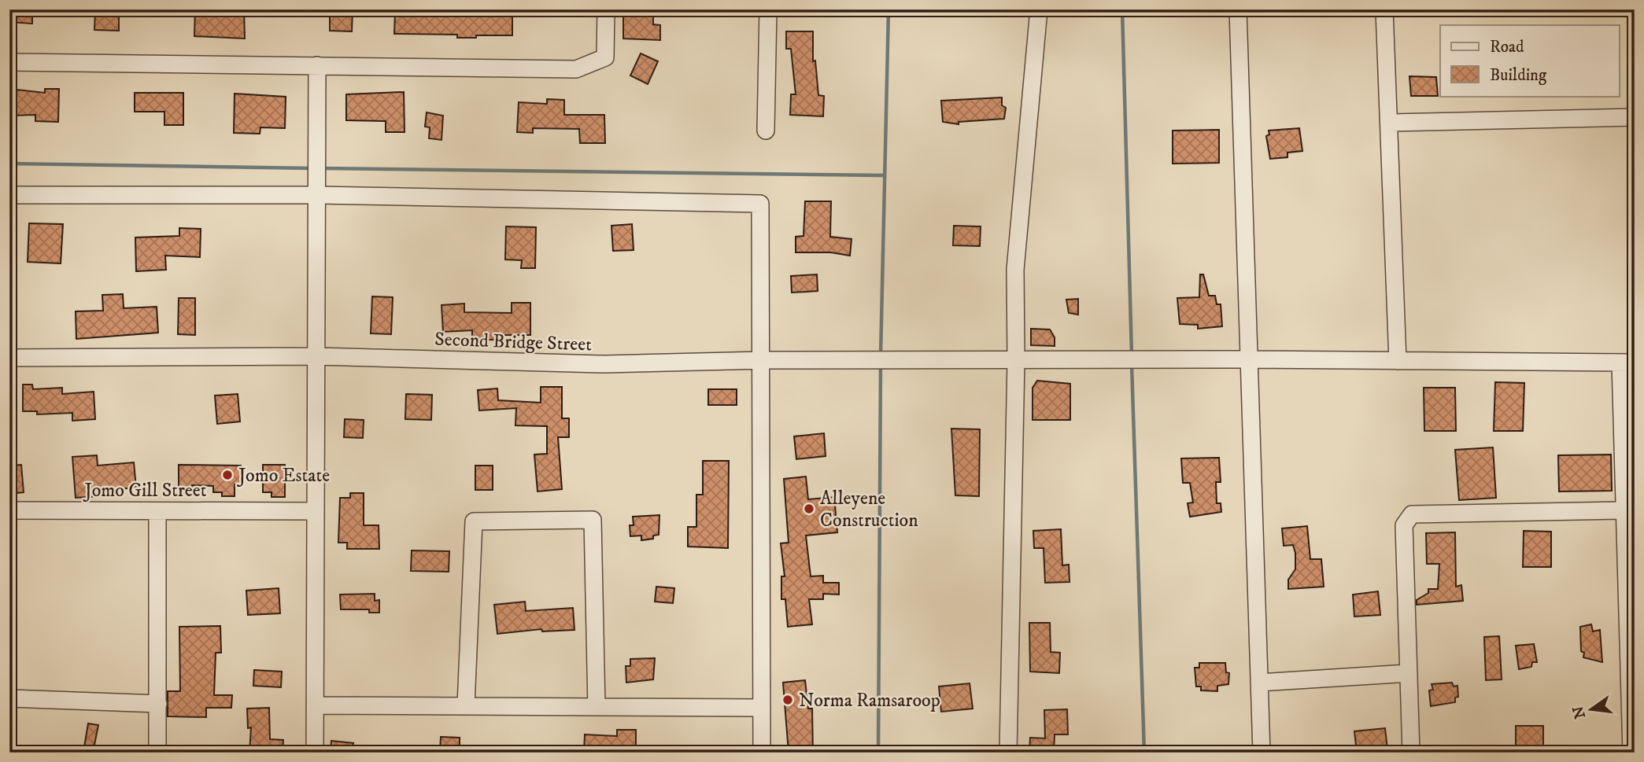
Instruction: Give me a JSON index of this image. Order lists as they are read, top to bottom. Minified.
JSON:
{"streets":{"street":["Second Bridge Street","Jomo Gill Street"]},"places":["Jomo Estate","Alleyene Construction","Norma Ramsaroop"],"legend":["Road","Building"],"north":"left"}
